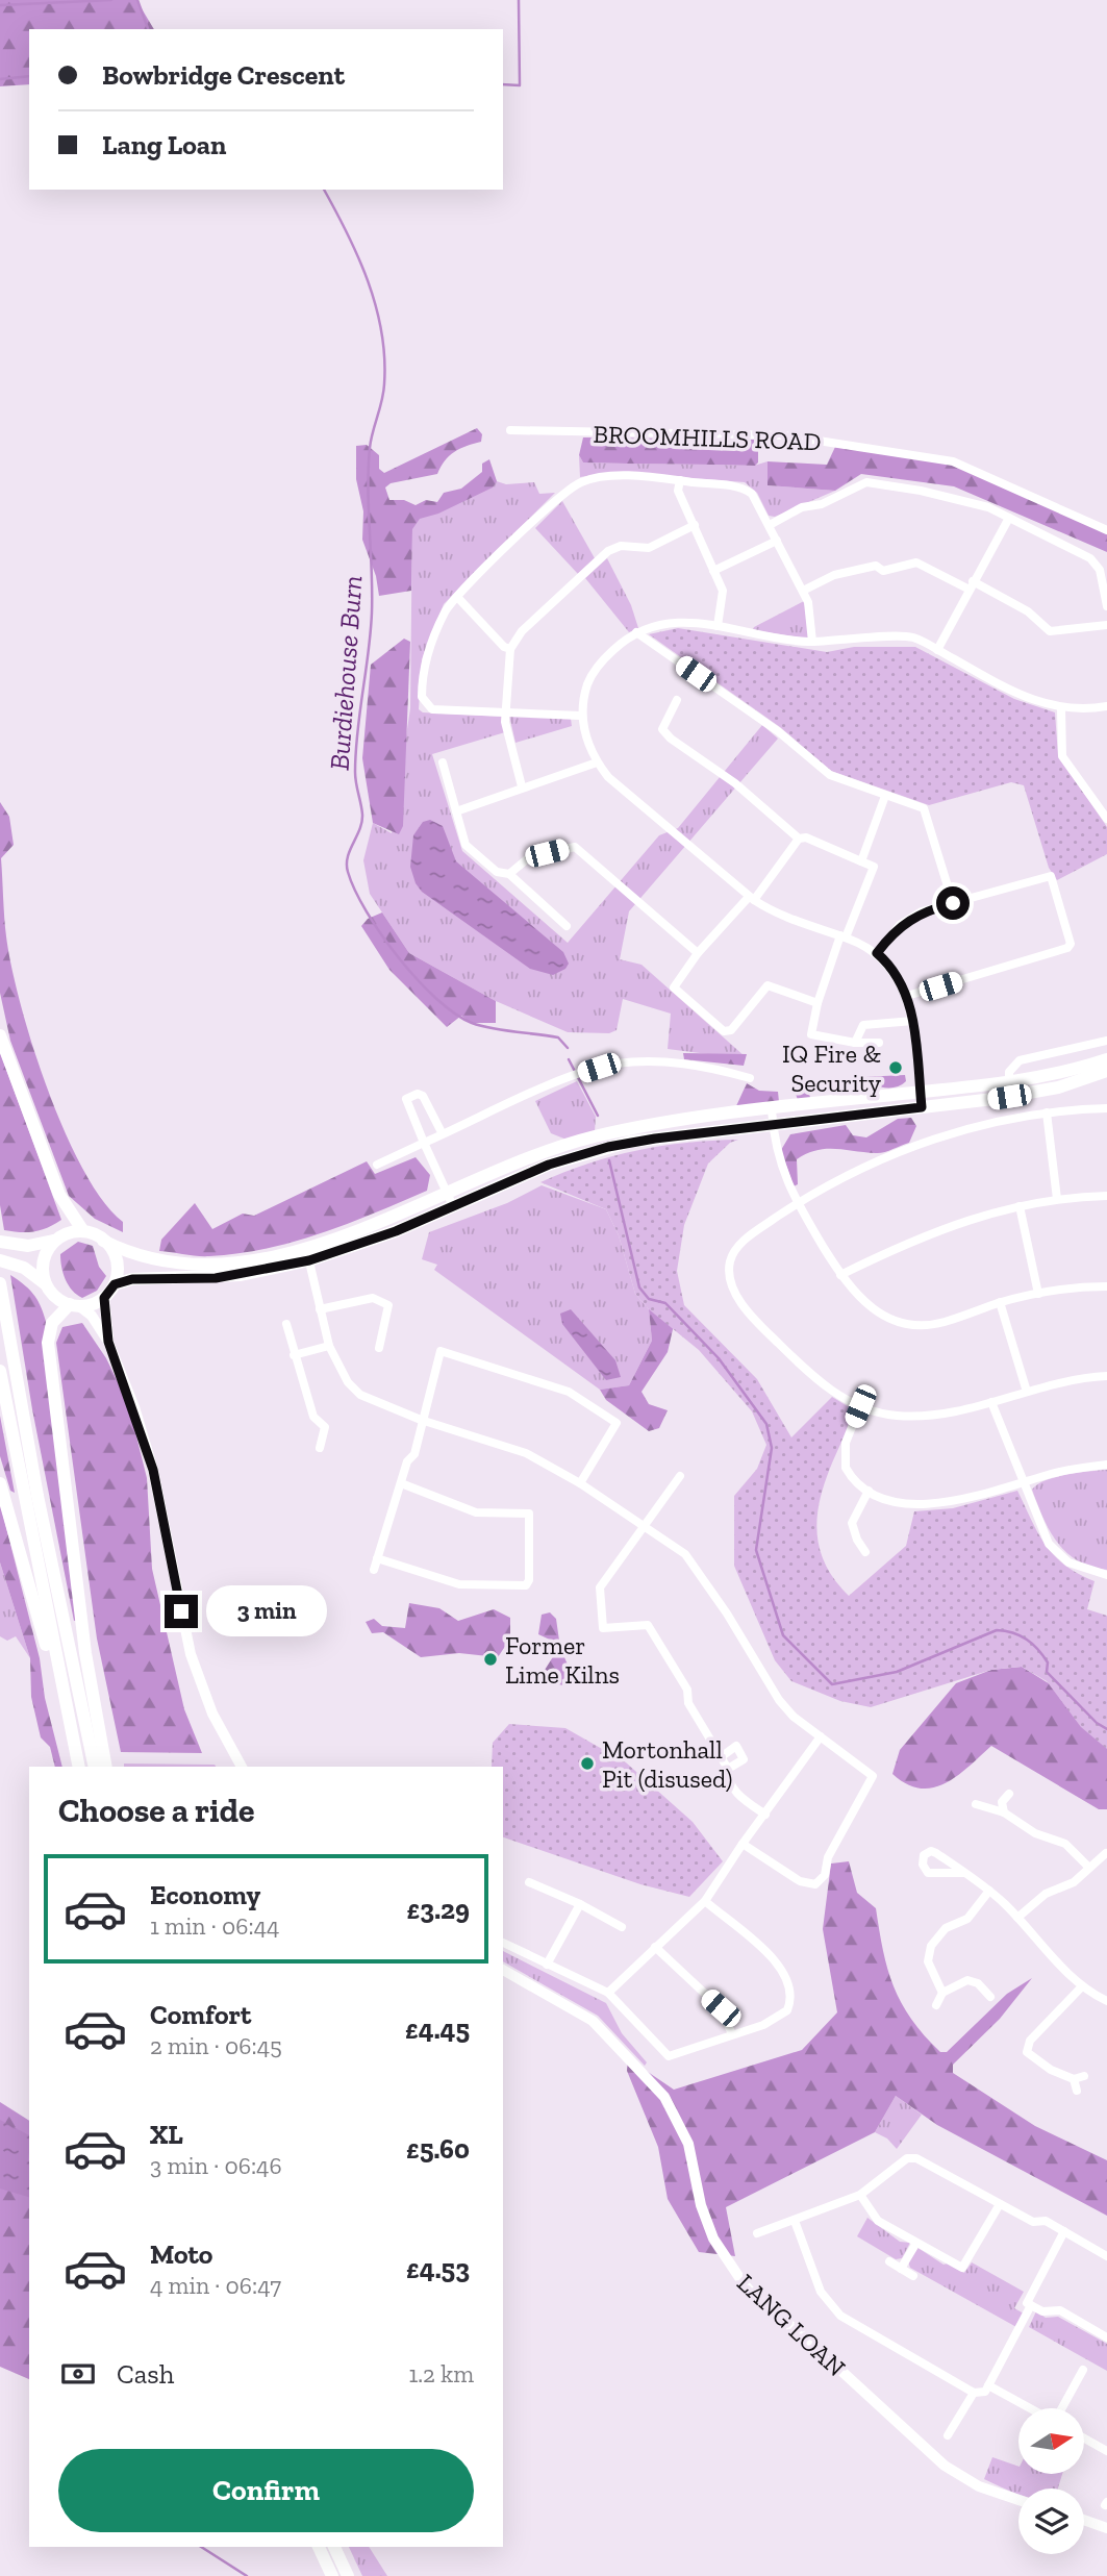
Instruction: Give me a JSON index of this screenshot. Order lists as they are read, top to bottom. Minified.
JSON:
{"streets":{"street":["BROOMHILLS ROAD","LANG LOAN"]},"water":["Burdiehouse Burn"],"places":["IQ Fire & Security","Former Lime Kilns","Mortonhall Pit (disused)"],"north":"right","page":{"banner":["Bowbridge Crescent","Lang Loan"],"bubble":"3 min","heading":"Choose a ride","list":[{"name":"Economy","note":"1 min · 06:44","value":"£3.29"},{"name":"Comfort","note":"2 min · 06:45","value":"£4.45"},{"name":"XL","note":"3 min · 06:46","value":"£5.60"},{"name":"Moto","note":"4 min · 06:47","value":"£4.53"}],"pay":["Cash","1.2 km"],"buttons":"Confirm"}}
